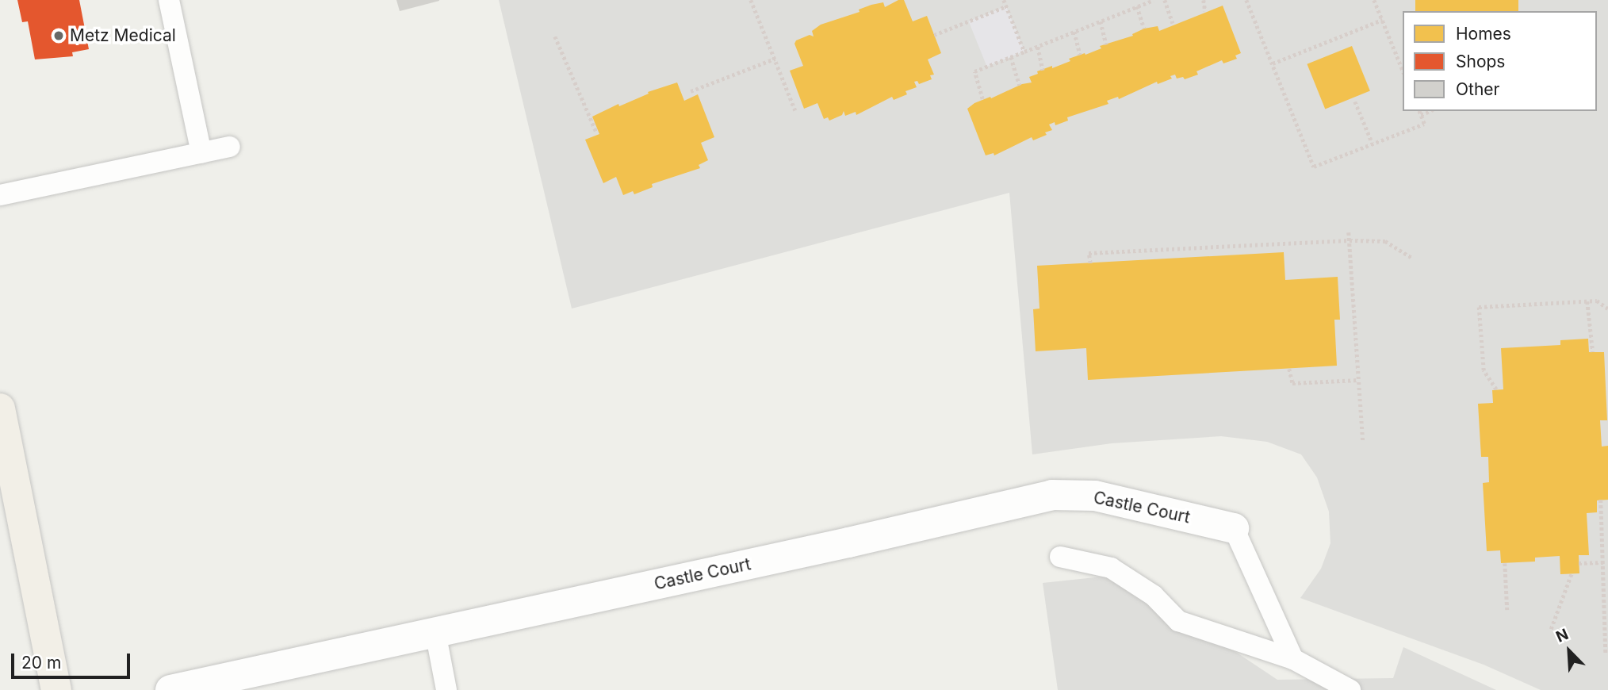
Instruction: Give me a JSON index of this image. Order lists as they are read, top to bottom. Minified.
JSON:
{"streets":{"street":["Castle Court"]},"places":["Metz Medical"],"legend":["Homes","Shops","Other"],"scale_bar":"20 m","north":"top left"}
